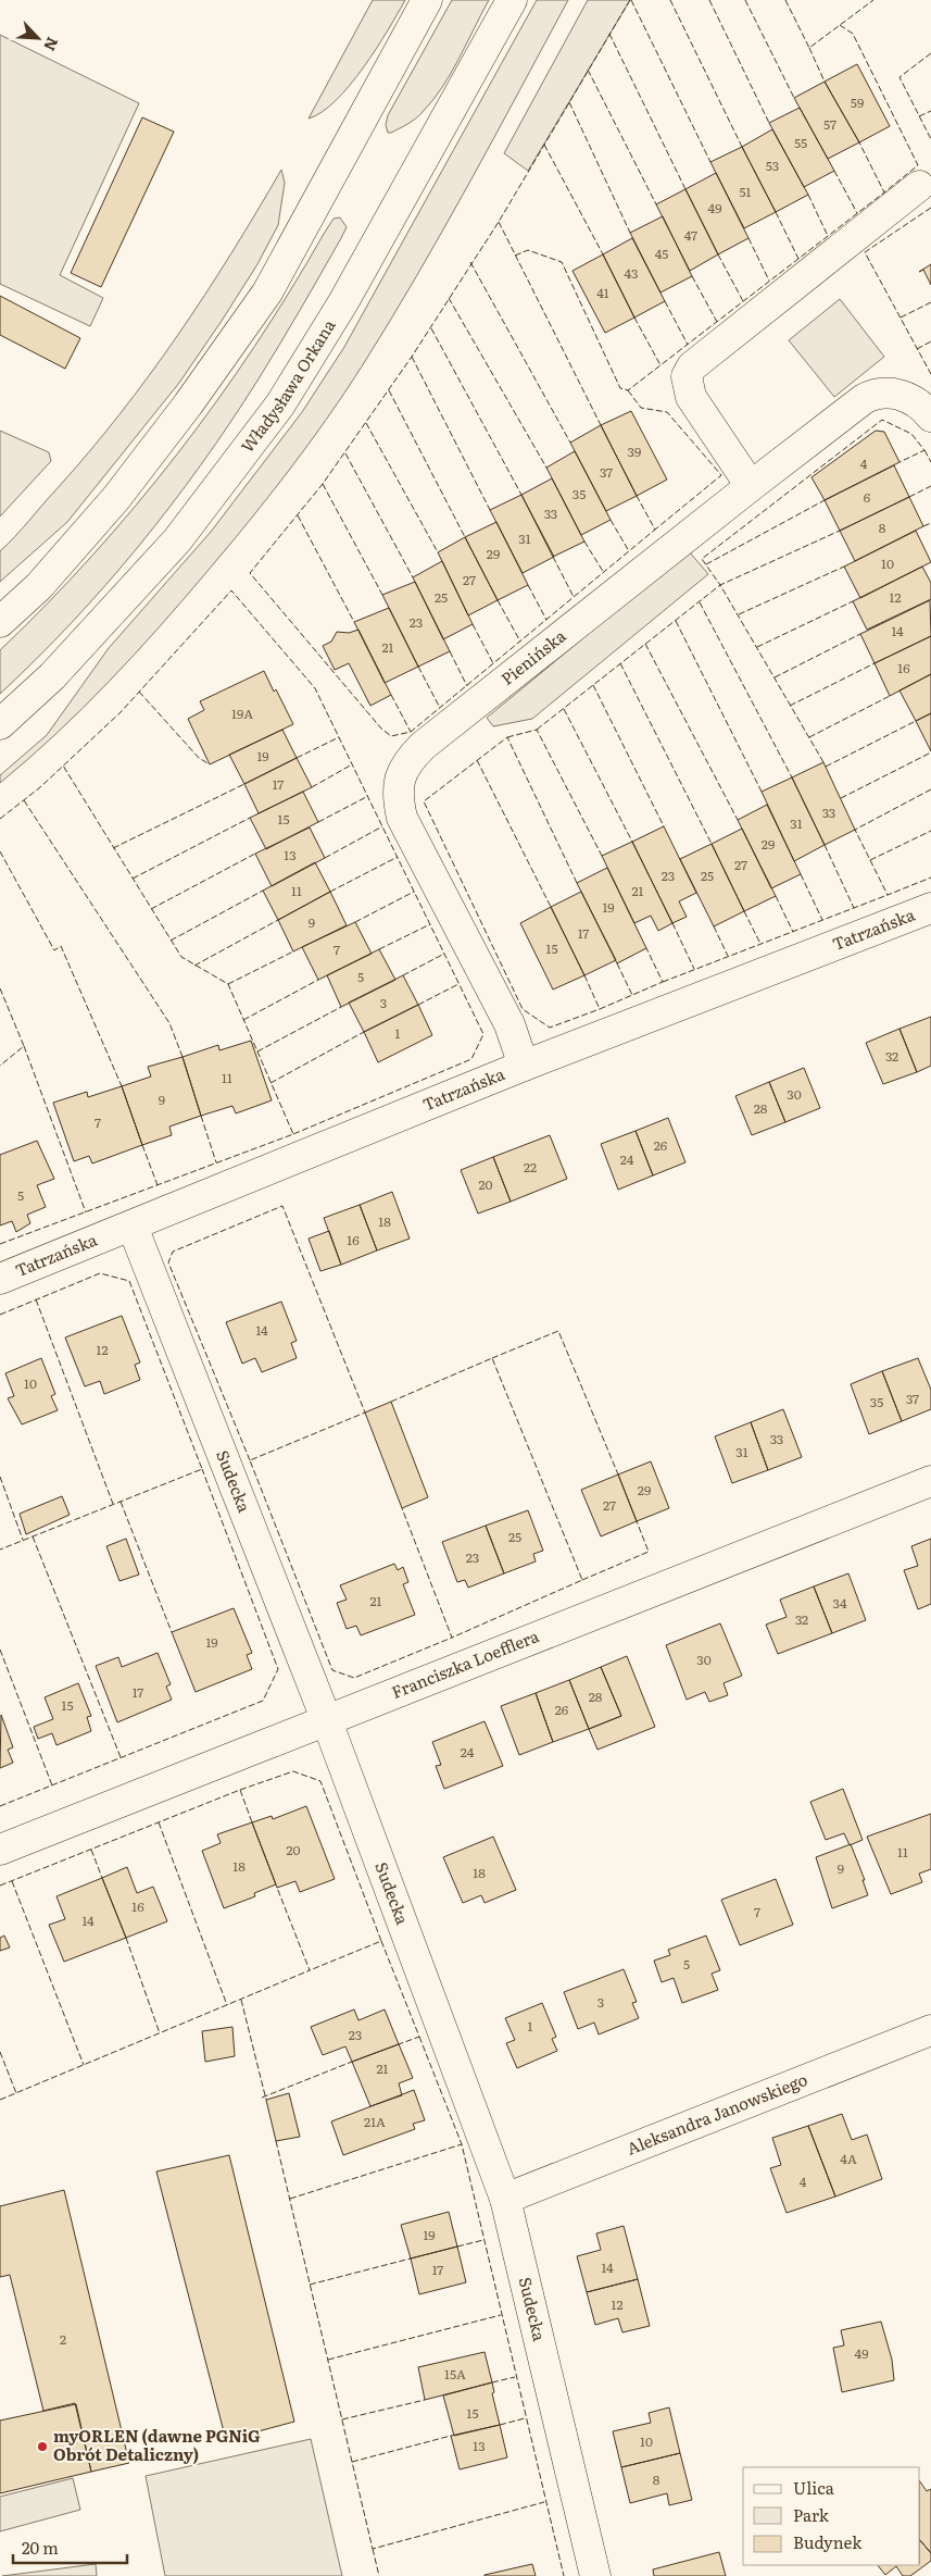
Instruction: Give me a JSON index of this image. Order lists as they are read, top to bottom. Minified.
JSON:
{"streets":{"street":["Władysława Orkana","Pienińska","Tatrzańska","Sudecka","Franciszka Loefflera","Aleksandra Janowskiego"]},"crossings":[["Pienińska","Tatrzańska"],["Tatrzańska","Sudecka"],["Sudecka","Franciszka Loefflera"],["Sudecka","Aleksandra Janowskiego"]],"places":["myORLEN (dawne PGNiG Obrót Detaliczny)"],"house_numbers":["59","57","55","53","51","49","47","45","43","41","39","4","37","35","6","33","8","31","29","10","27","25","12","23","14","21","16","19A","19","17","33","15","31","29","13","27","23","25","11","21","19","9","17","15","7","5","3","1","32","11","30","9","28","7","26","24","22","20","5","18","16","14","12","10","37","35","33","31","29","27","25","23","21","34","32","19","30","17","28","15","26","24","20","11","18","9","18","16","7","14","5","3","1","23","21","21A","4A","4","19","14","17","12","2","49","15A","15","10","13","8"],"legend":["Ulica","Park","Budynek"],"scale_bar":"20 m","north":"bottom right"}
